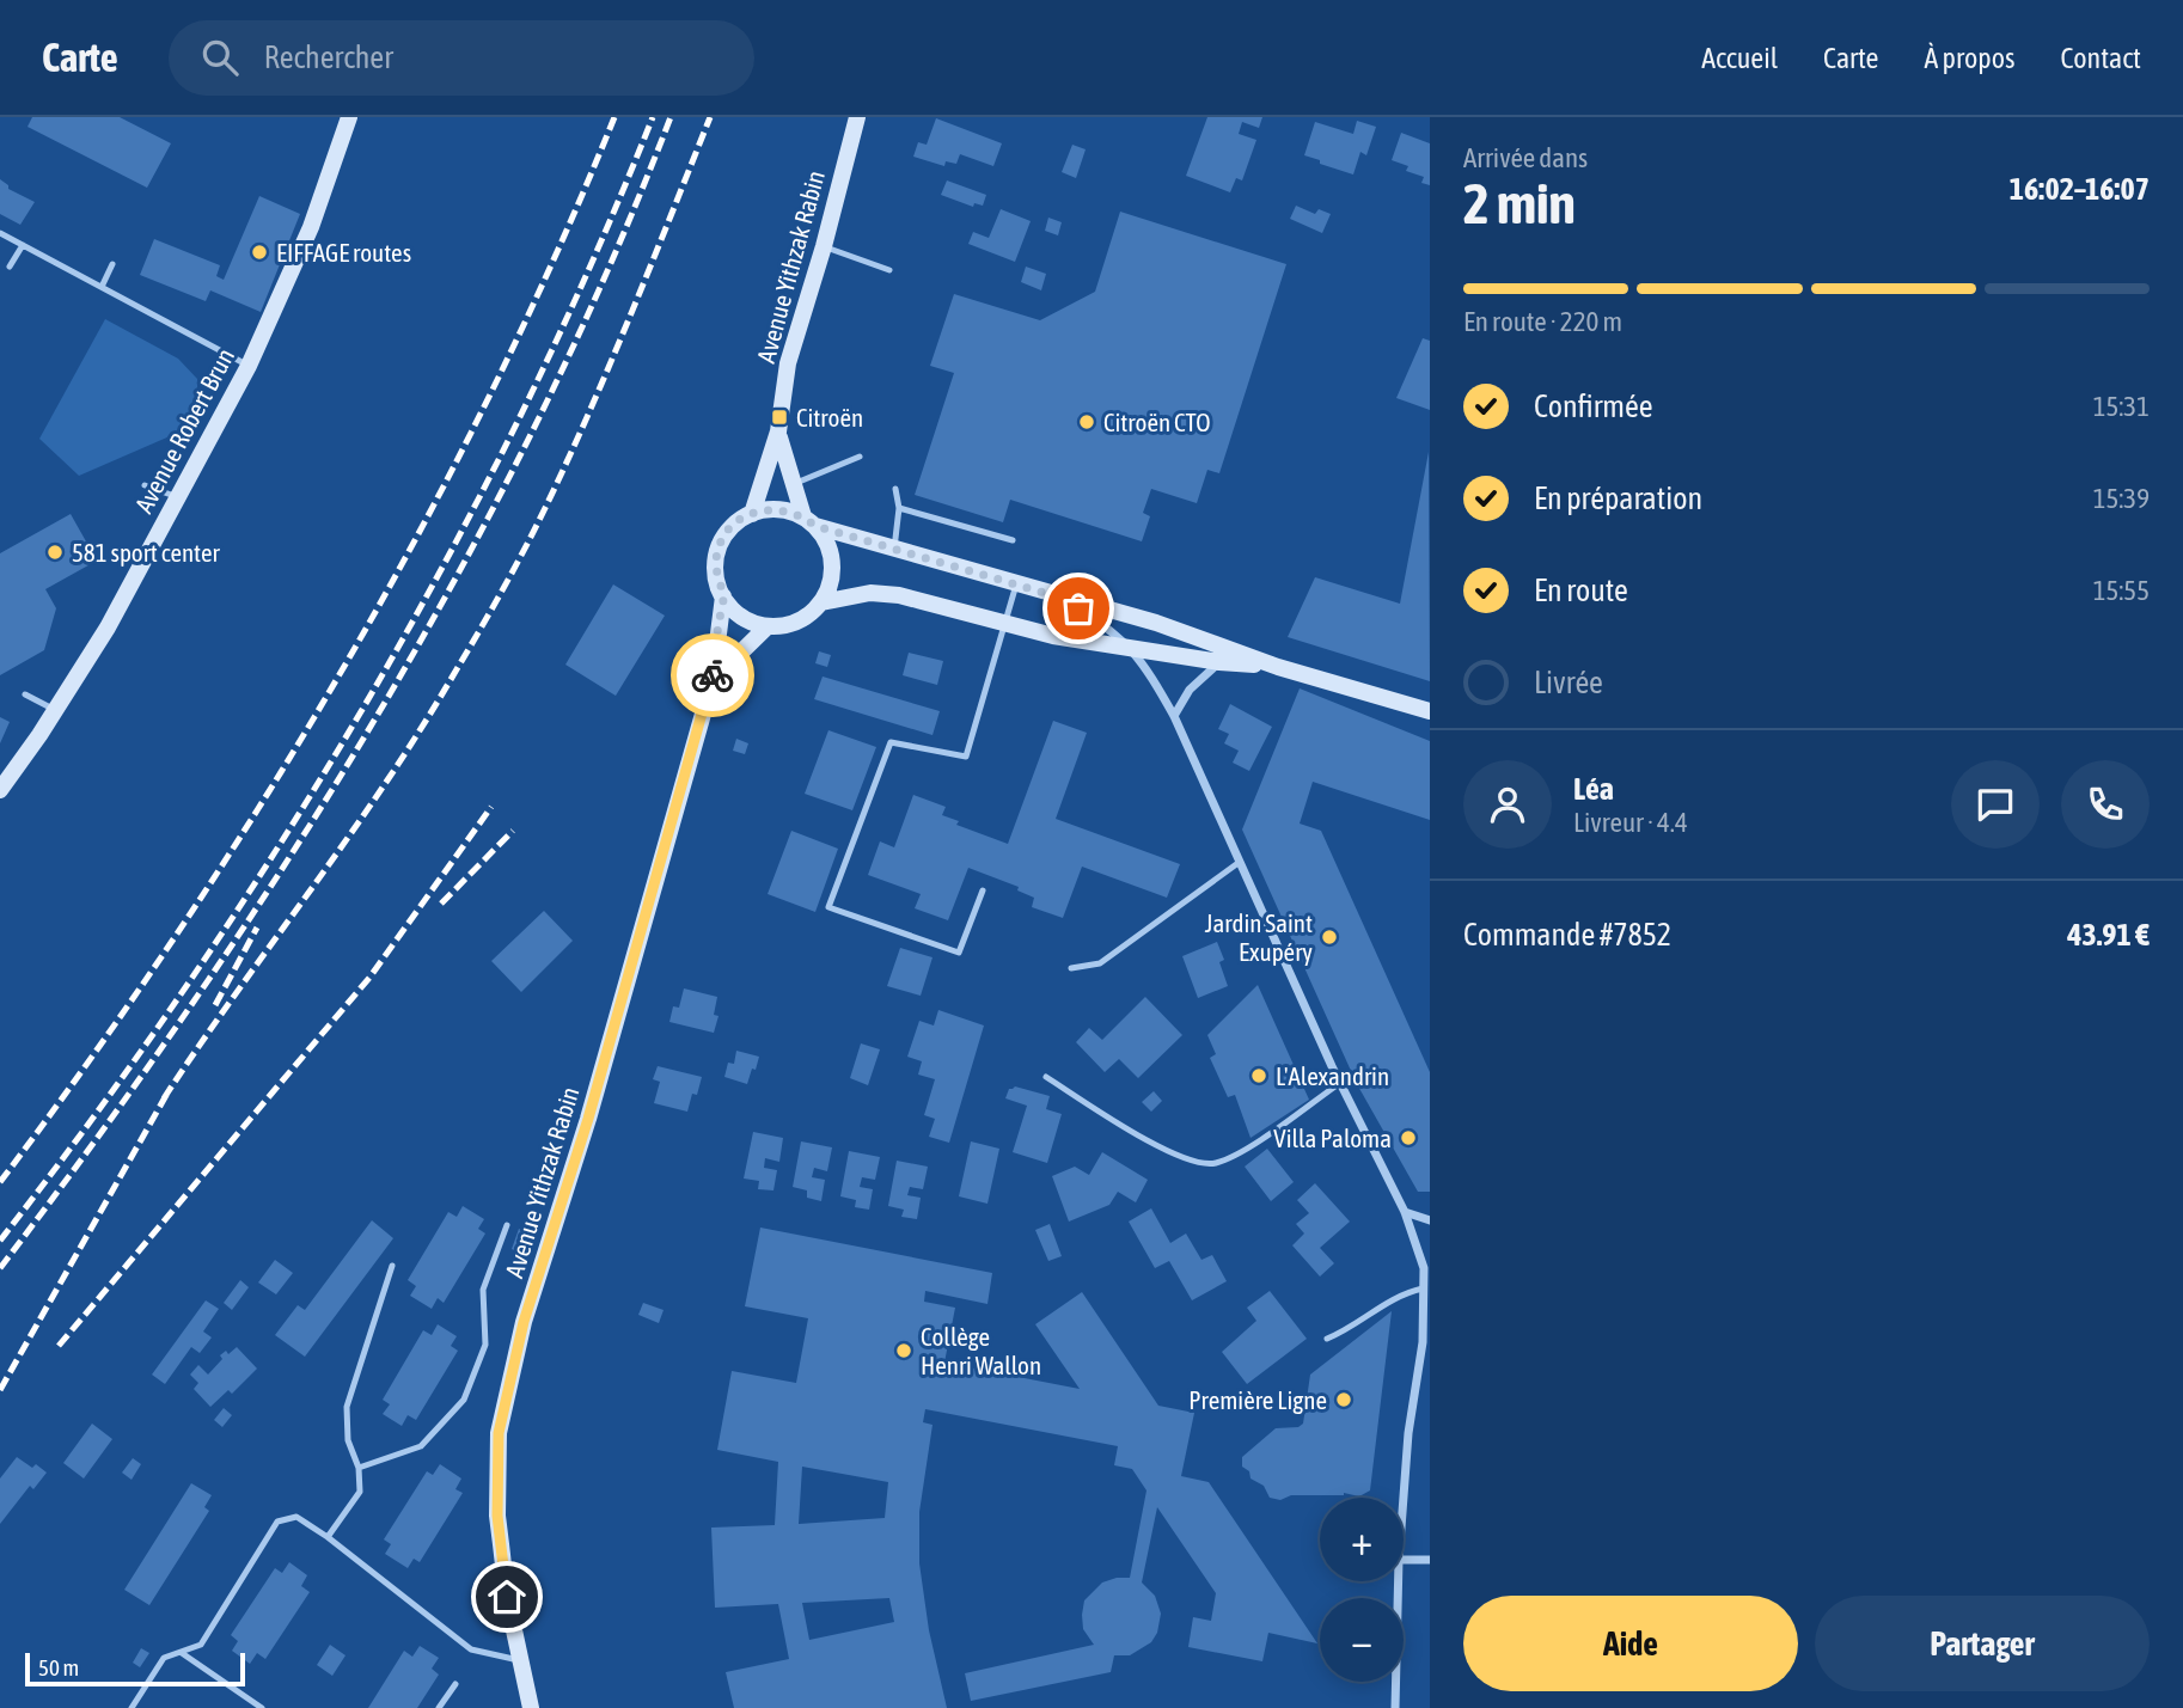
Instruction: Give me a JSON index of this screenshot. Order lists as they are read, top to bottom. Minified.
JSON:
{"streets":{"main road":["Avenue Yithzak Rabin","Avenue Robert Brun"]},"places":{"other":["EIFFAGE routes","Citroën CTO","581 sport center","Jardin Saint Exupéry","L'Alexandrin","Villa Paloma","Collège Henri Wallon","Première Ligne"],"transit":["Citroën"]},"scale_bar":"50 m","page":{"header":"Carte","search":"Rechercher","nav":["Accueil","Carte","À propos","Contact"],"heading":["2 min","Arrivée dans","16:02–16:07"],"panel":["Léa","Livreur · 4.4","Commande #7852","43.91 €"],"bar":"En route · 220 m","list":[["Confirmée","15:31"],["En préparation","15:39"],["En route","15:55"],"Livrée"],"map_buttons":["+","−"],"buttons":["Aide","Partager"],"scale":"50 m"}}
